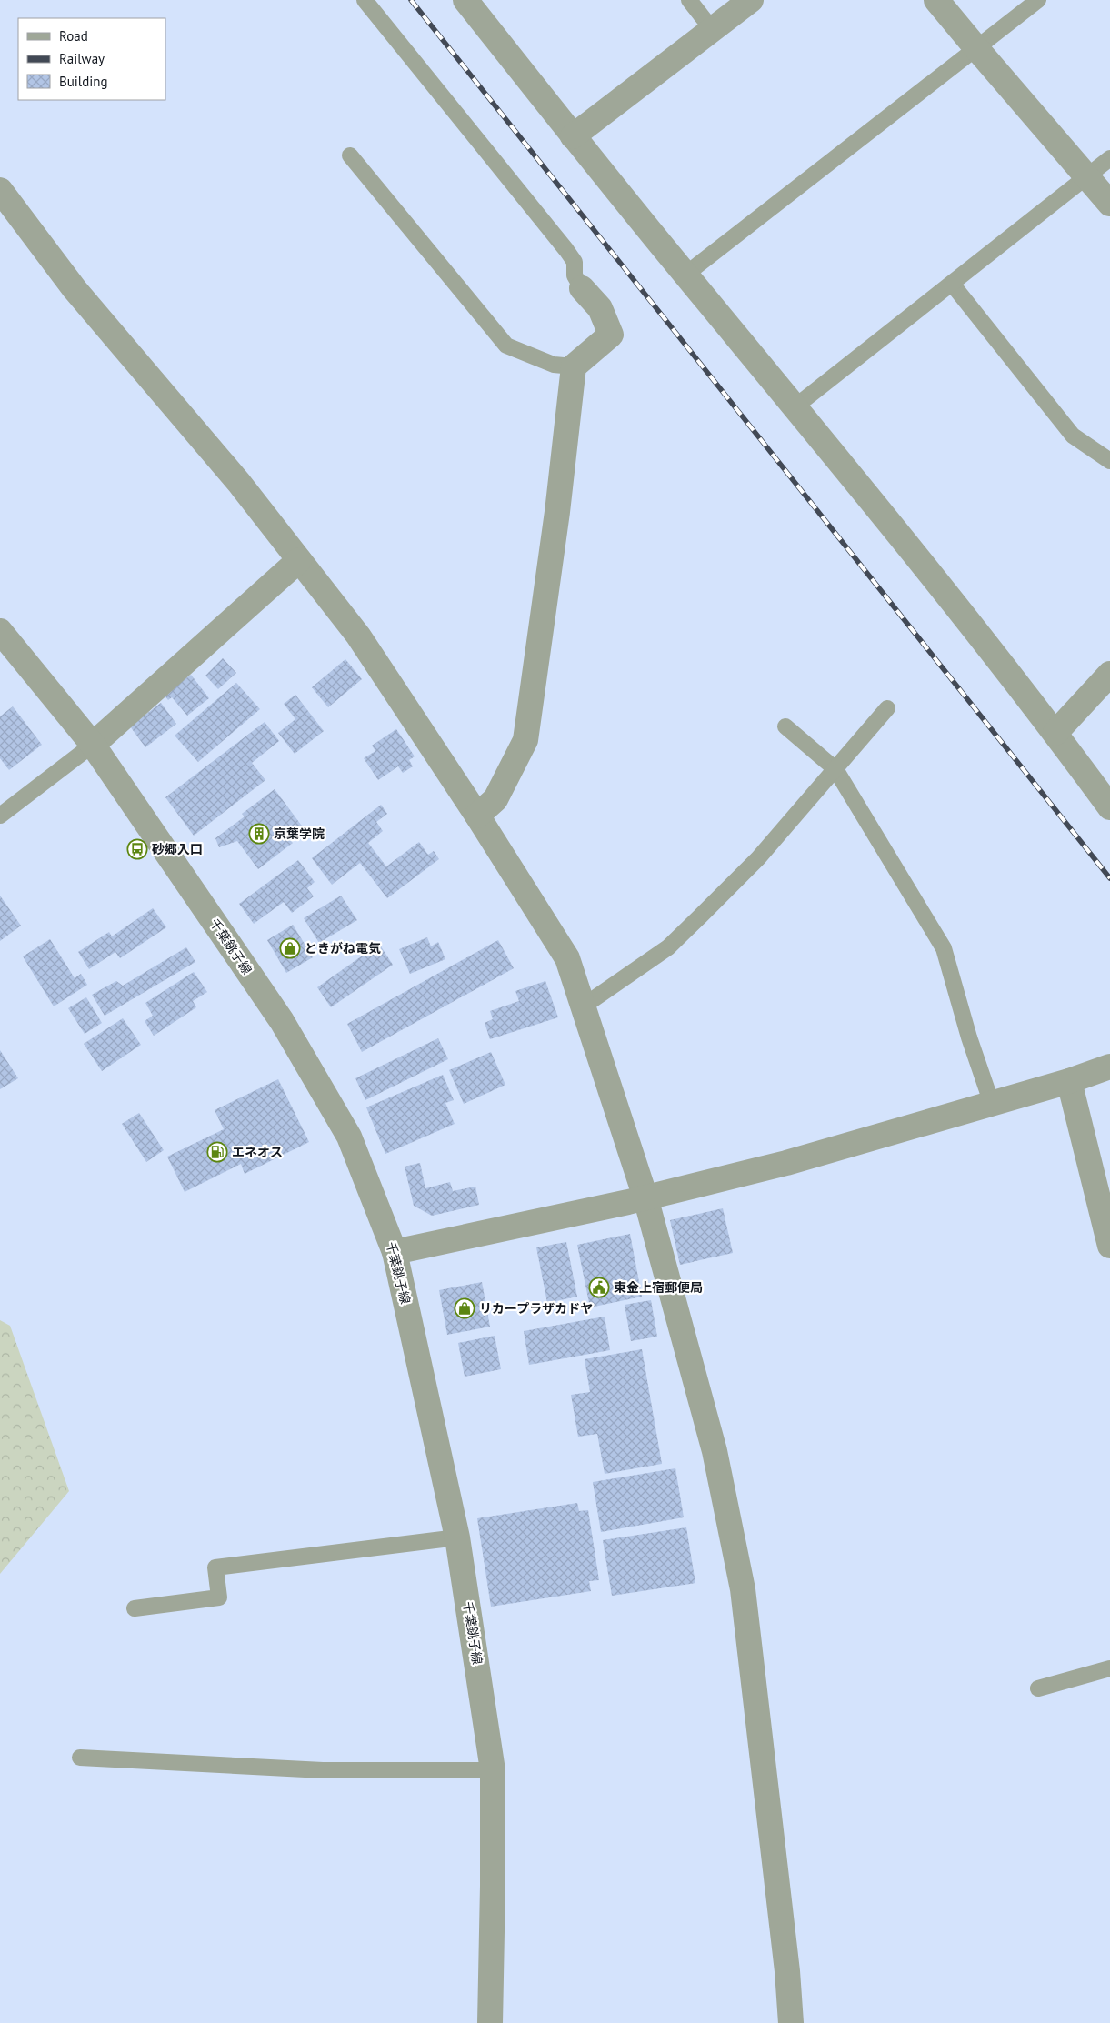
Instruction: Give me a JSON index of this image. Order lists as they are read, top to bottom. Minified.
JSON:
{"streets":{"street":["千葉銚子線"]},"places":{"building":["京葉学院"],"bus stop":["砂郷入口"],"shop":["ときがね電気","リカープラザカドヤ"],"fuel station":["エネオス"],"public building":["東金上宿郵便局"]},"legend":["Road","Railway","Building"]}
